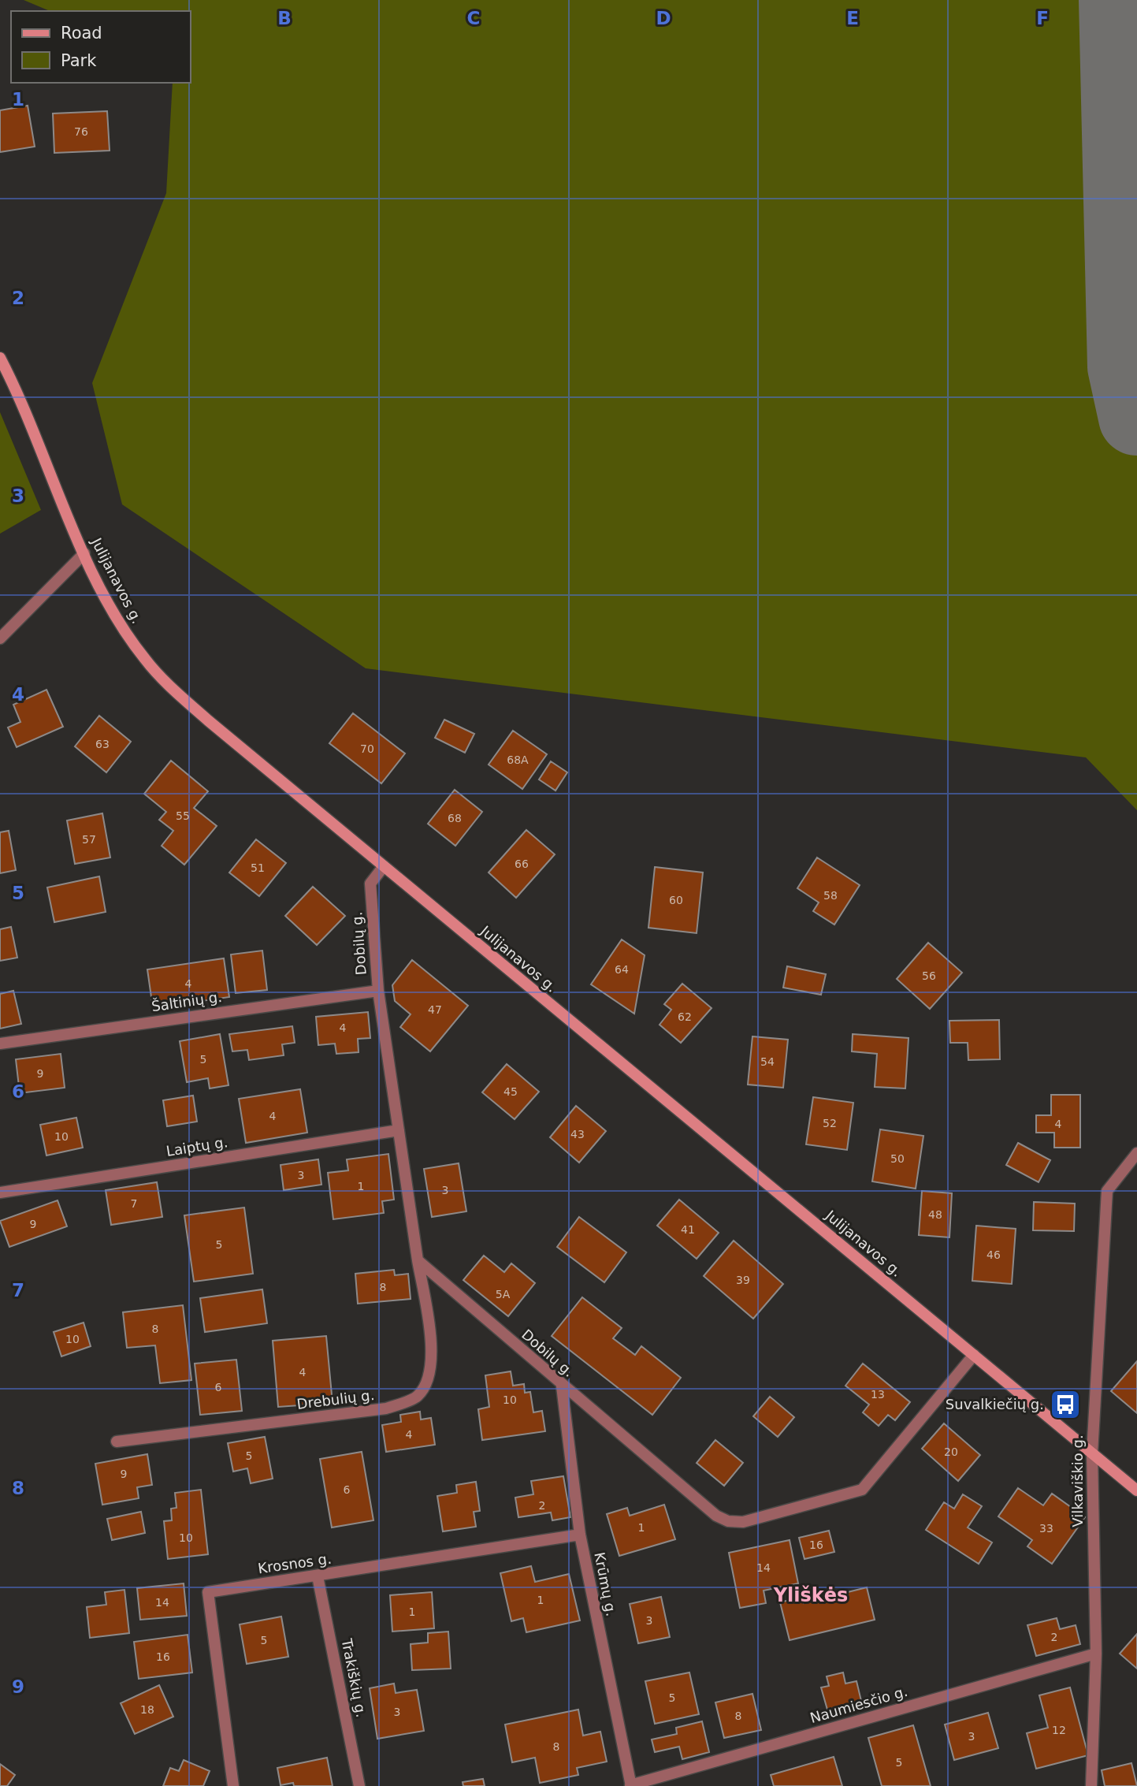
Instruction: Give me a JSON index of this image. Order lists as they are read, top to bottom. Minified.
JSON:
{"streets":{"main road":["Julijanavos g."],"street":["Dobilų g.","Šaltinių g.","Laiptų g.","Drebulių g.","Vilkaviškio g.","Krosnos g.","Krūmų g.","Trakiškių g.","Naumiesčio g."]},"crossings":[["Julijanavos g.","Dobilų g."],["Julijanavos g.","Vilkaviškio g."],["Dobilų g.","Šaltinių g."],["Dobilų g.","Laiptų g."],["Dobilų g.","Drebulių g."],["Dobilų g.","Krūmų g."],["Vilkaviškio g.","Naumiesčio g."],["Krosnos g.","Krūmų g."],["Krosnos g.","Trakiškių g."],["Krūmų g.","Naumiesčio g."]],"districts":["Yliškės"],"places":{"bus stop":["Suvalkiečių g."]},"house_numbers":["76","63","70","68A","55","68","57","66","51","58","60","64","56","4","47","62","4","5","54","9","45","4","52","4","43","10","50","3","1","3","7","48","9","41","5","46","39","8","5A","8","10","4","6","13","10","4","20","5","9","6","2","1","33","10","16","14","1","14","1","3","2","5","16","5","18","3","8","12","3","8","5"],"legend":["Road","Park"],"grid":{"columns":["B","C","D","E","F"],"rows":["1","2","3","4","5","6","7","8","9"]}}
